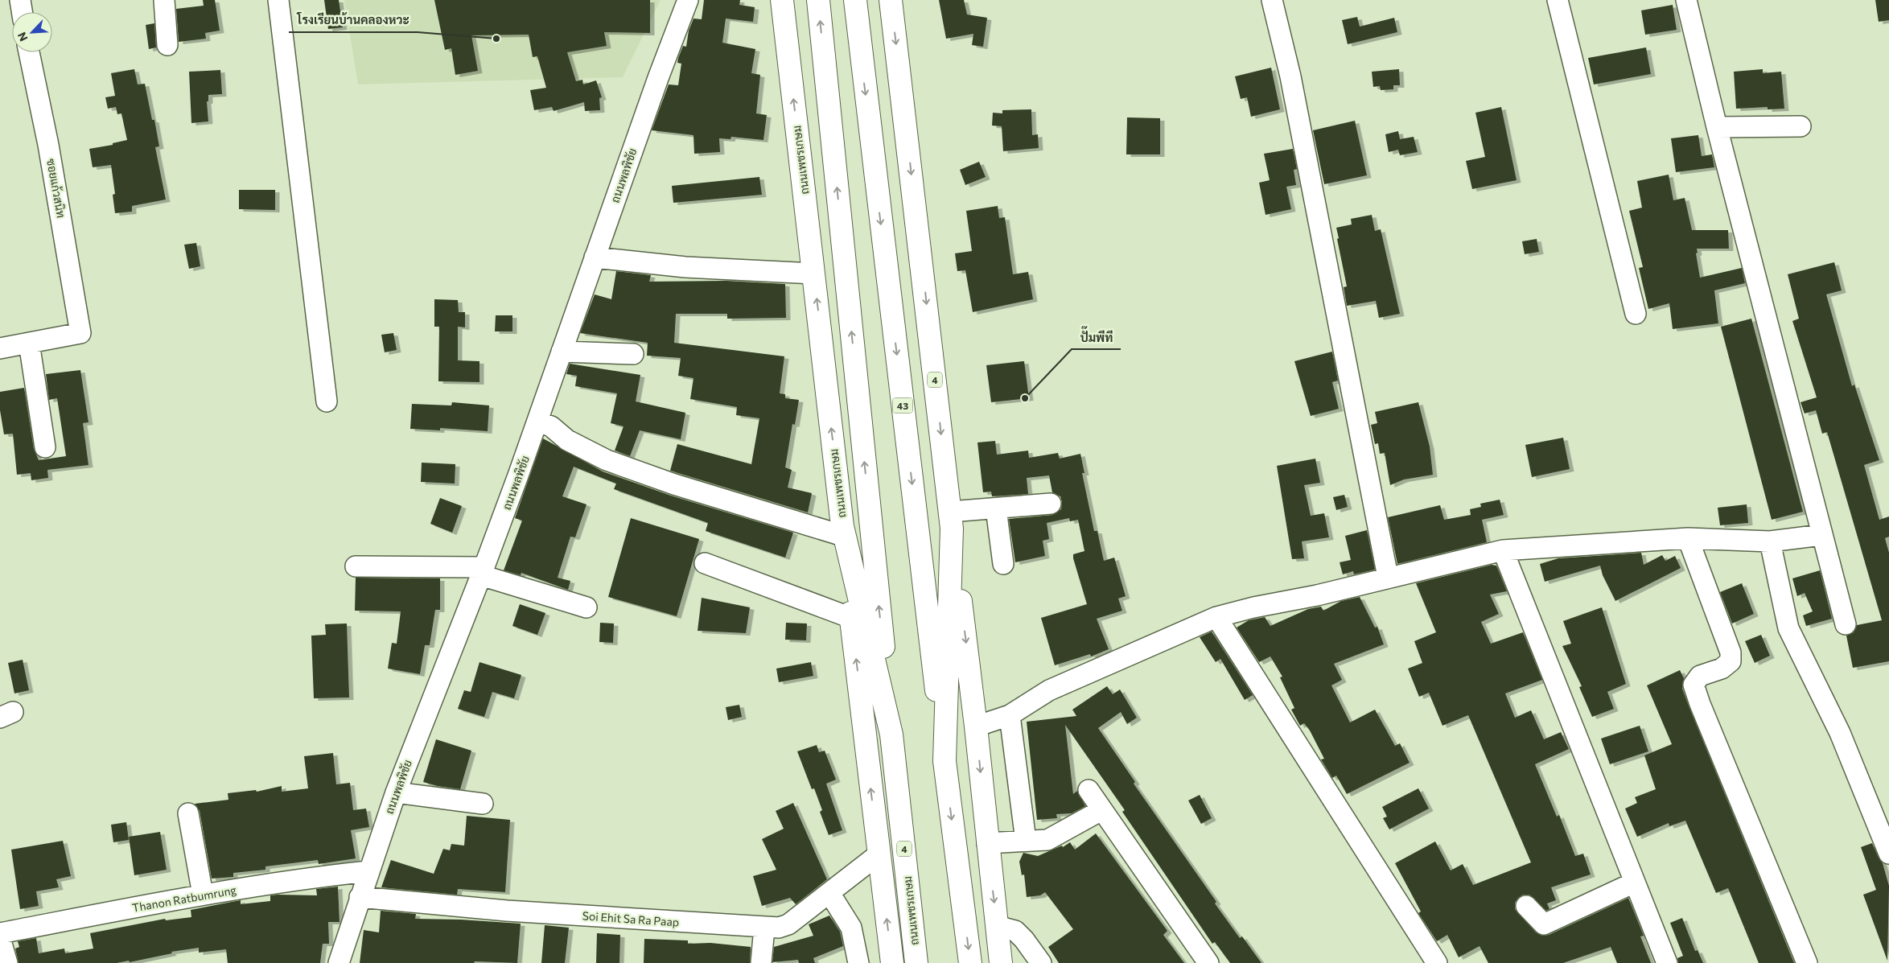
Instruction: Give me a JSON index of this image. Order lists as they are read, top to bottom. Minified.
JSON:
{"streets":{"highway":["ถนนเพชรเกษม","4","43"],"street":["ถนนพลพิชัย","ซอยแก้วสนิท","Thanon Ratbumrung","Soi Ehit Sa Ra Paap"]},"crossings":[["ถนนพลพิชัย","Thanon Ratbumrung"],["ถนนพลพิชัย","Soi Ehit Sa Ra Paap"],["4","43"]],"places":["โรงเรียนบ้านคลองหวะ","ปั๊มพีที"],"north":"bottom left"}
